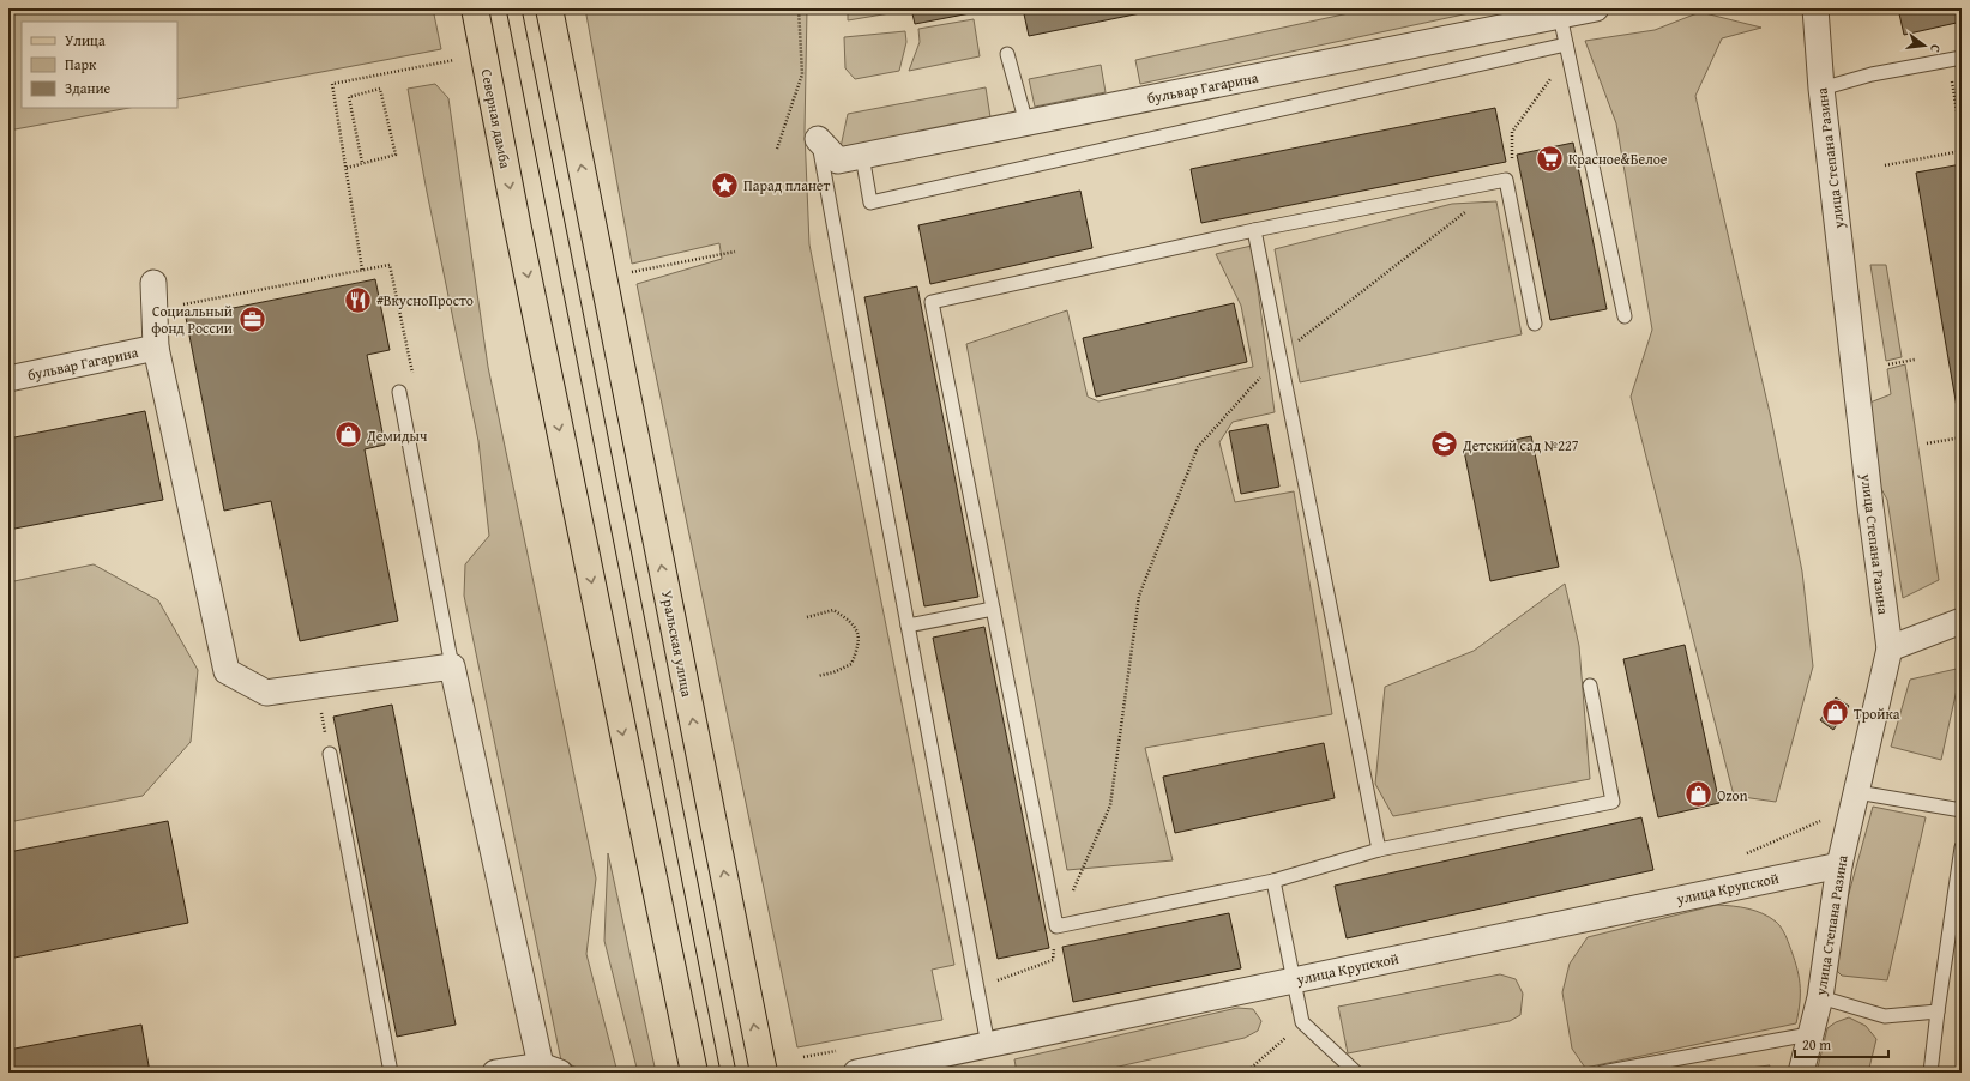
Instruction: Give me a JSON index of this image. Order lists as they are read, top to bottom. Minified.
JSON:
{"streets":{"main road":["Северная дамба","Уральская улица"],"street":["бульвар Гагарина","улица Степана Разина","улица Крупской"]},"crossings":[["улица Степана Разина","улица Крупской"]],"one_way":["Северная дамба","Уральская улица"],"places":{"supermarket":["Красное&Белое"],"place":["Парад планет"],"restaurant":["#ВкусноПросто"],"office":["Социальный фонд России"],"shop":["Демидыч","Тройка","Ozon"],"school or university":["Детский сад №227"]},"legend":["Улица","Парк","Здание"],"scale_bar":"20 m","north":"right"}
